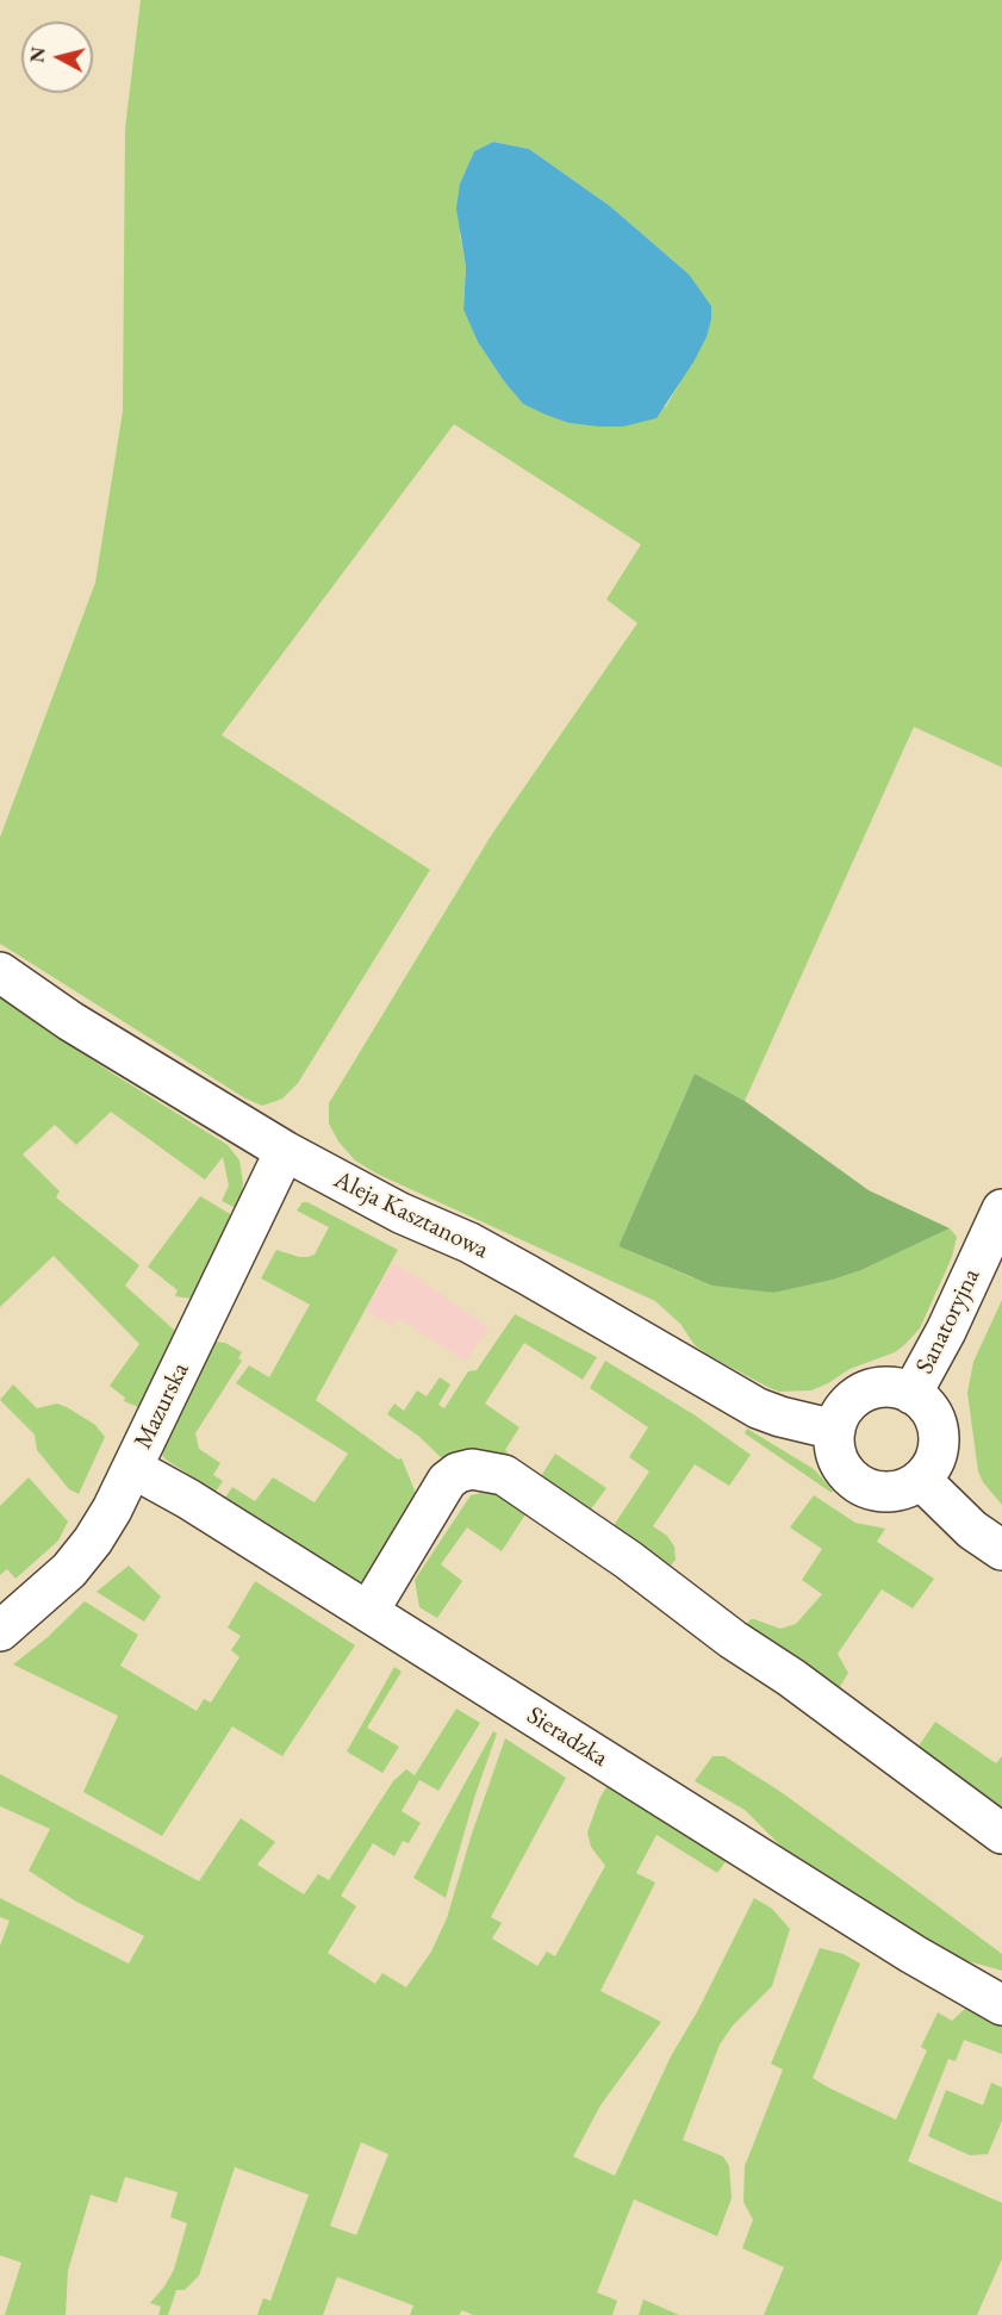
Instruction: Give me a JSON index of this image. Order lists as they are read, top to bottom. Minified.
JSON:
{"streets":{"street":["Aleja Kasztanowa","Sanatoryjna","Mazurska","Sieradzka"]},"crossings":[["Aleja Kasztanowa","Sanatoryjna"],["Aleja Kasztanowa","Mazurska"],["Mazurska","Sieradzka"]],"north":"left"}
